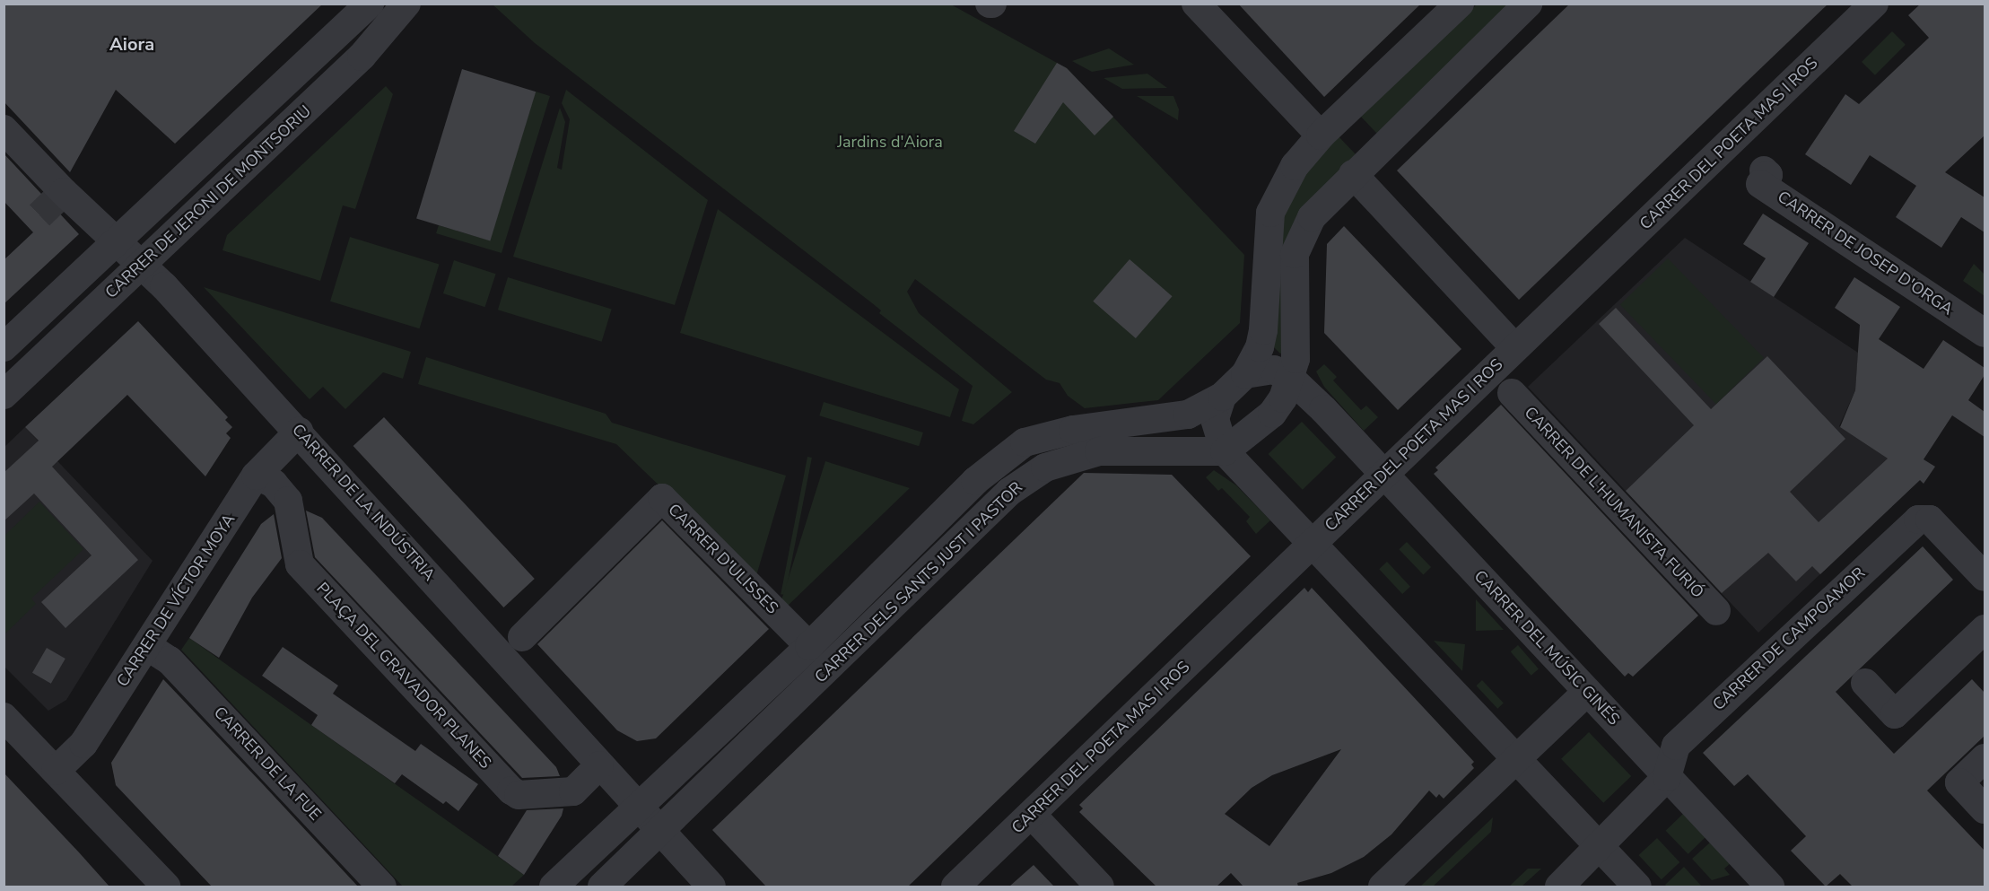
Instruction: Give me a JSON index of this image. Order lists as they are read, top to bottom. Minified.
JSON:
{"streets":{"street":["CARRER DEL POETA MAS I ROS","CARRER DE JERONI DE MONTSORIU","CARRER DE JOSEP D'ORGA","CARRER DE LA INDÚSTRIA","CARRER DE L'HUMANISTA FURIÓ","CARRER D'ULISSES","CARRER DELS SANTS JUST I PASTOR","CARRER DE VÍCTOR MOYA","CARRER DE CAMPOAMOR","CARRER DEL MÚSIC GINÉS","PLAÇA DEL GRAVADOR PLANES","CARRER DE LA FUE"]},"crossings":[["CARRER DEL POETA MAS I ROS","CARRER DEL MÚSIC GINÉS"],["CARRER DE JERONI DE MONTSORIU","CARRER DE LA INDÚSTRIA"],["CARRER DE LA INDÚSTRIA","CARRER DELS SANTS JUST I PASTOR"],["CARRER DE LA INDÚSTRIA","CARRER DE VÍCTOR MOYA"],["CARRER DE LA INDÚSTRIA","PLAÇA DEL GRAVADOR PLANES"],["CARRER D'ULISSES","CARRER DELS SANTS JUST I PASTOR"],["CARRER DE VÍCTOR MOYA","PLAÇA DEL GRAVADOR PLANES"],["CARRER DE VÍCTOR MOYA","CARRER DE LA FUE"],["CARRER DE CAMPOAMOR","CARRER DEL MÚSIC GINÉS"]],"districts":["Aiora"],"parks":["Jardins d'Aiora"]}
